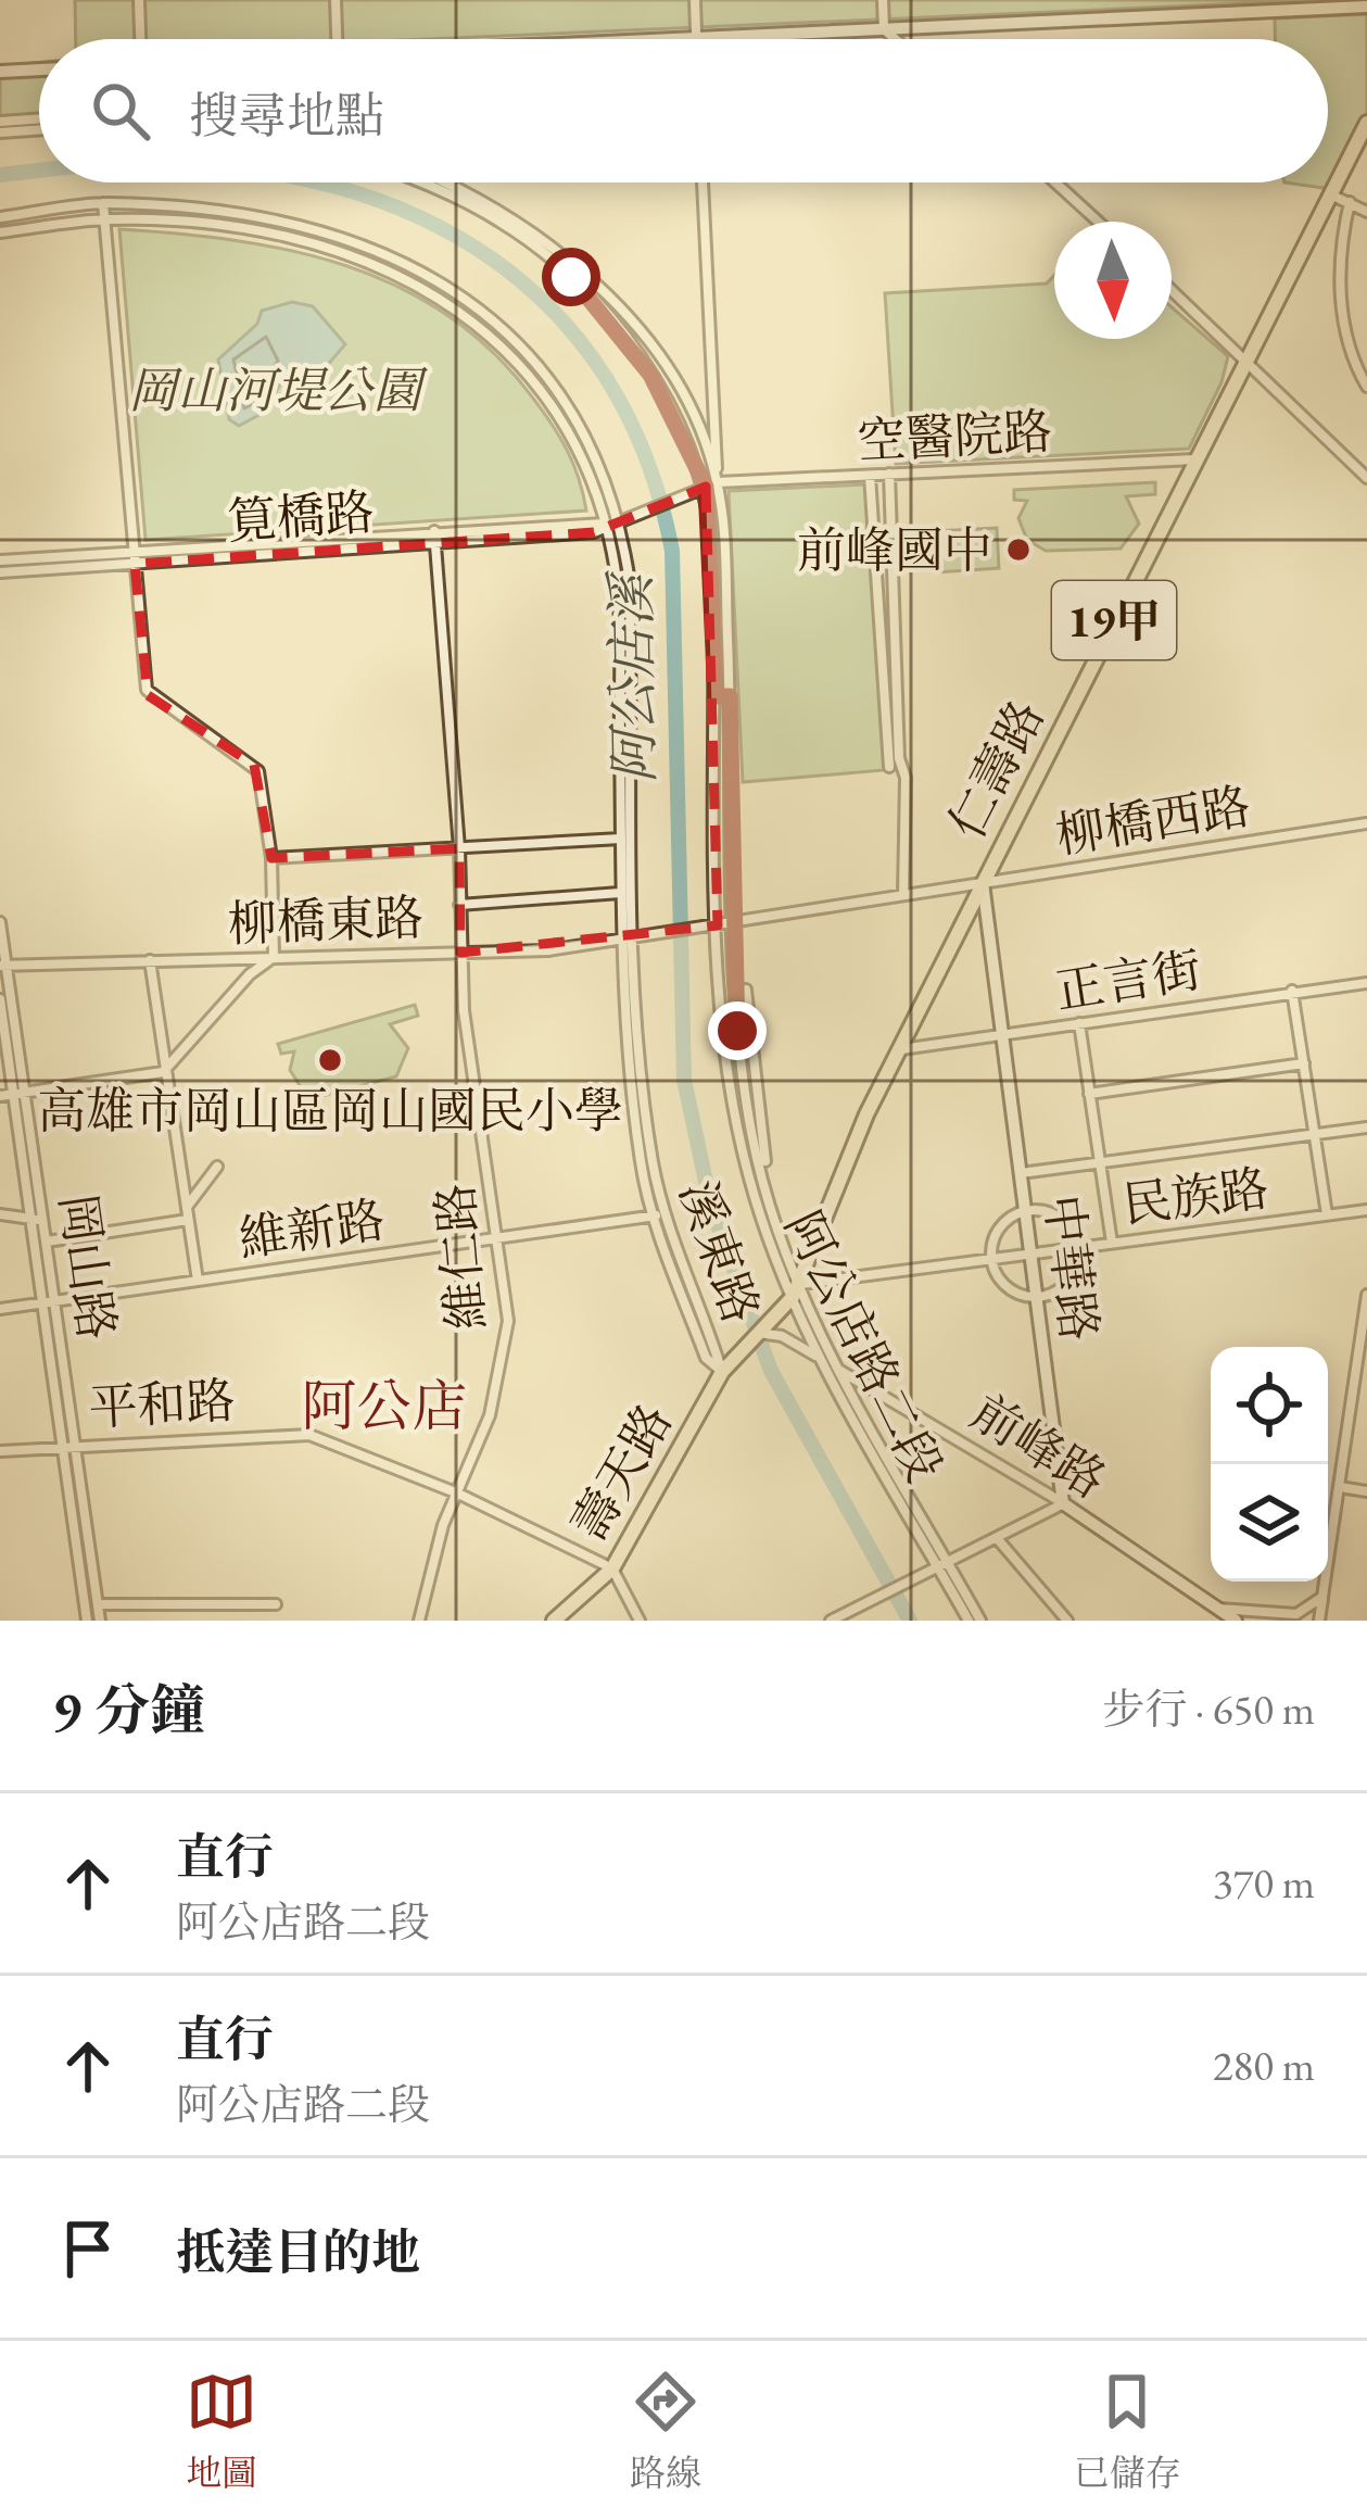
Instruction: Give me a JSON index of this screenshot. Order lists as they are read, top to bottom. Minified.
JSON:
{"streets":{"main road":["19甲","仁壽路","中華路","前峰路","壽天路"],"street":["空醫院路","筧橋路","柳橋西路","柳橋東路","正言街","民族路","維新路","溪東路","維仁路","岡山路","阿公店路二段","平和路"]},"crossings":[["空醫院路","筧橋路"],["空醫院路","仁壽路"],["空醫院路","阿公店路二段"],["筧橋路","溪東路"],["筧橋路","維仁路"],["筧橋路","阿公店路二段"],["仁壽路","柳橋西路"],["仁壽路","正言街"],["仁壽路","民族路"],["仁壽路","中華路"],["仁壽路","阿公店路二段"],["仁壽路","前峰路"],["仁壽路","壽天路"],["柳橋西路","柳橋東路"],["柳橋西路","溪東路"],["柳橋西路","中華路"],["柳橋西路","阿公店路二段"],["柳橋東路","溪東路"],["柳橋東路","維仁路"],["柳橋東路","岡山路"],["正言街","中華路"],["民族路","中華路"],["民族路","阿公店路二段"],["維新路","溪東路"],["維新路","維仁路"],["維新路","岡山路"],["溪東路","壽天路"],["維仁路","平和路"],["岡山路","平和路"],["中華路","前峰路"],["阿公店路二段","前峰路"],["平和路","壽天路"],["前峰路","壽天路"]],"districts":["阿公店"],"water":["阿公店溪"],"parks":["岡山河堤公園"],"places":["前峰國中","高雄市岡山區岡山國民小學"],"north":"bottom","page":{"search":"搜尋地點","heading":["9 分鐘","步行 · 650 m"],"list":[["直行","阿公店路二段","370 m"],["直行","阿公店路二段","280 m"],"抵達目的地"],"nav":["地圖","路線","已儲存"]}}
